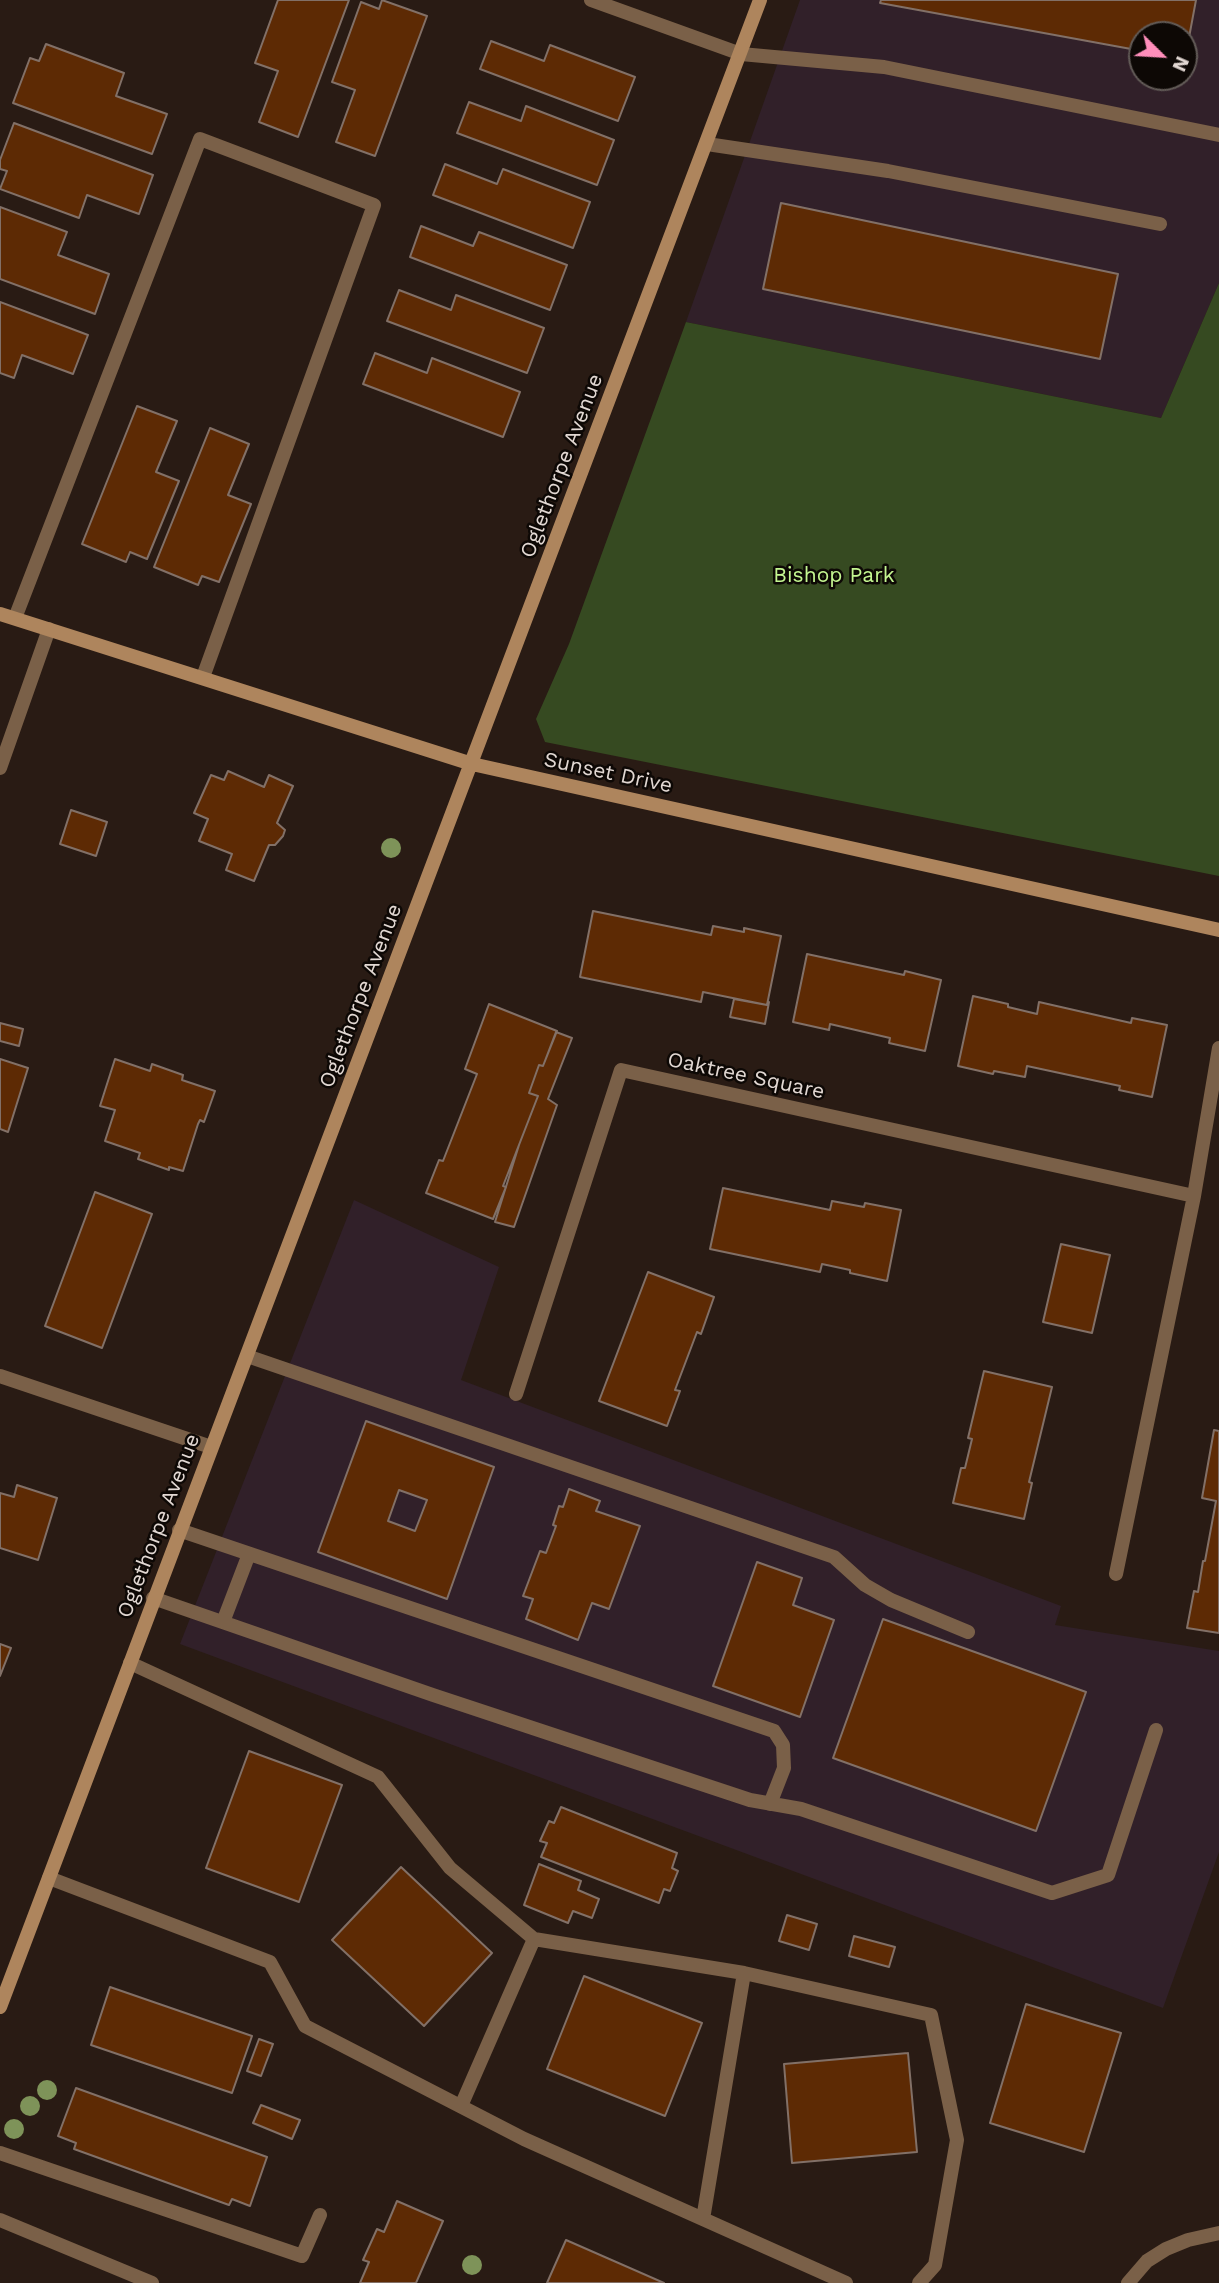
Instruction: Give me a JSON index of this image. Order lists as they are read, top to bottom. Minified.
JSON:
{"streets":{"main road":["Oglethorpe Avenue","Sunset Drive"],"street":["Oaktree Square"]},"crossings":[["Oglethorpe Avenue","Sunset Drive"]],"parks":["Bishop Park"],"north":"bottom right"}
